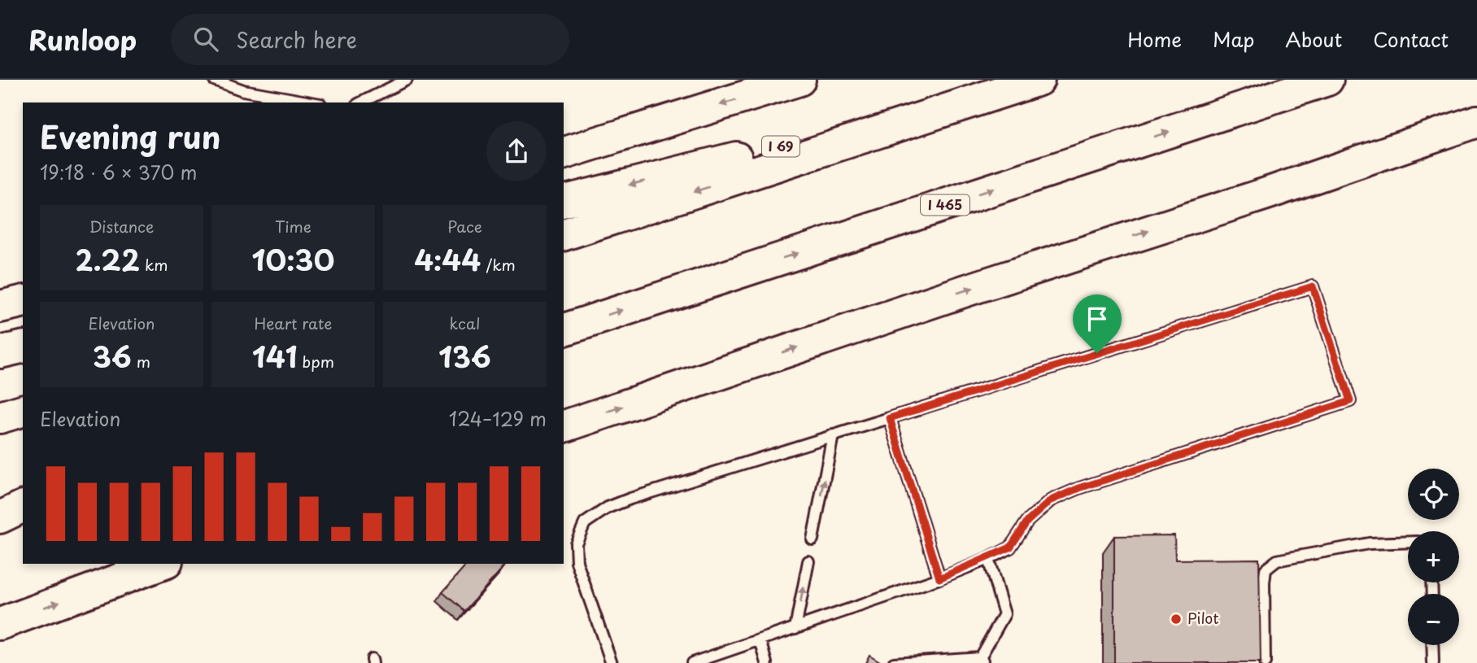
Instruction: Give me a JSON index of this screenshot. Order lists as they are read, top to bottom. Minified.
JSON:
{"streets":{"highway":["I 69","I 465"]},"places":["Pilot"],"page":{"header":"Runloop","search":"Search here","nav":["Home","Map","About","Contact"],"heading":["Evening run","19:18 · 6 × 370 m"],"stats":[["Distance","2.22 km"],["Time","10:30"],["Pace","4:44 /km"],["Elevation","36 m"],["Heart rate","141 bpm"],["kcal","136"]],"chart":["Elevation","124–129 m"],"map_buttons":["+","−"]}}
